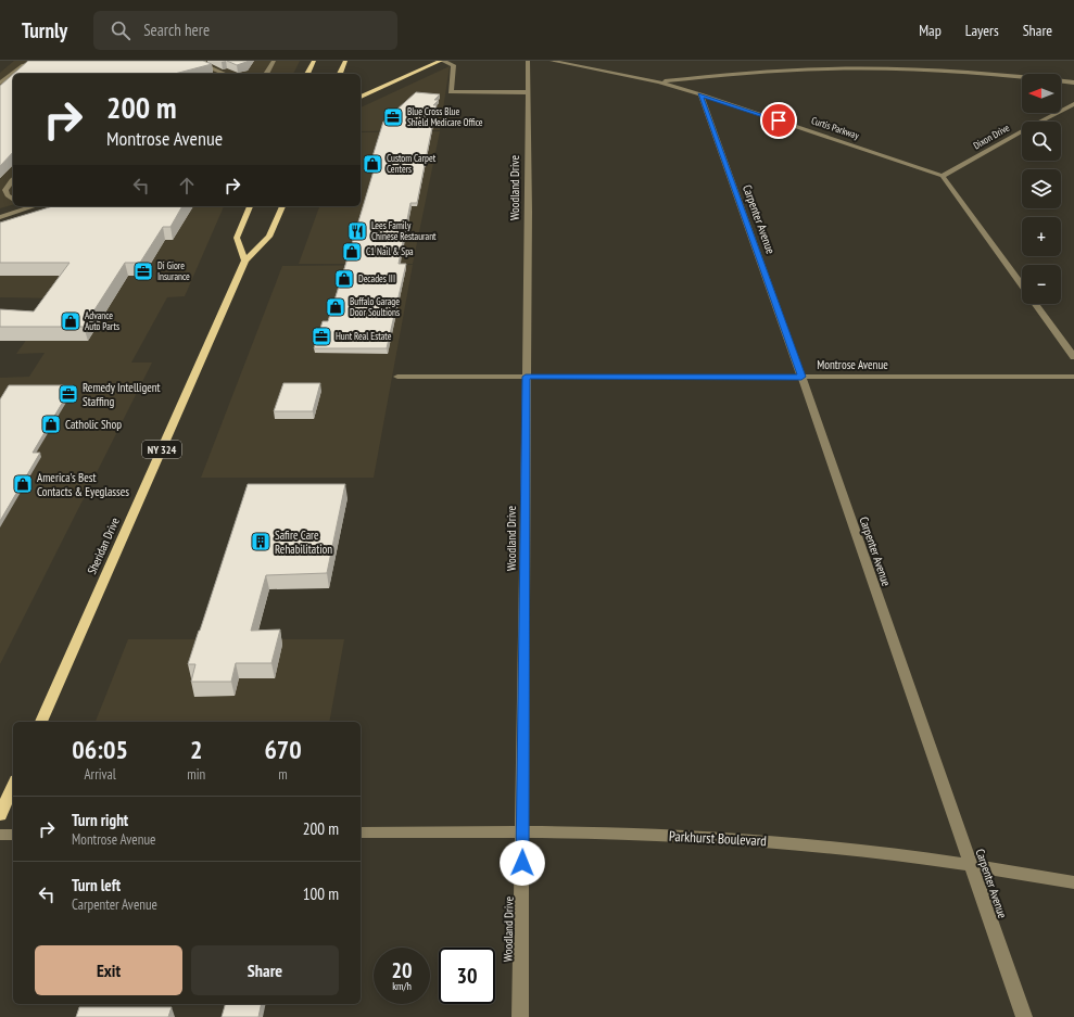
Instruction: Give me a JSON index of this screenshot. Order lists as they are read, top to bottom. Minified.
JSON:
{"streets":{"main road":["NY 324","Sheridan Drive"],"street":["Curtis Parkway","Dixon Drive","Woodland Drive","Carpenter Avenue","Montrose Avenue","Parkhurst Boulevard"]},"crossings":[["Curtis Parkway","Dixon Drive"],["Curtis Parkway","Carpenter Avenue"],["Woodland Drive","Montrose Avenue"],["Woodland Drive","Parkhurst Boulevard"],["Carpenter Avenue","Montrose Avenue"],["Carpenter Avenue","Parkhurst Boulevard"]],"places":{"office":["Blue Cross Blue Shield Medicare Office","Di Giore Insurance","Hunt Real Estate","Remedy Intelligent Staffing"],"shop":["Custom Carpet Centers","C1 Nail & Spa","Decades III","Buffalo Garage Door Soultions","Advance Auto Parts","Catholic Shop","America's Best Contacts & Eyeglasses"],"restaurant":["Lees Family Chinese Restaurant"],"building":["Safire Care Rehabilitation"]},"north":"left","page":{"header":"Turnly","search":"Search here","nav":["Map","Layers","Share"],"map_buttons":["+","−"],"turn":["200 m","Montrose Avenue"],"eta":["06:05","Arrival","2","min","670","m"],"list":[{"name":"Turn right","note":"Montrose Avenue","value":"200 m"},{"name":"Turn left","note":"Carpenter Avenue","value":"100 m"}],"buttons":["Exit","Share"],"speed":"20 km/h","limit":"30"}}
